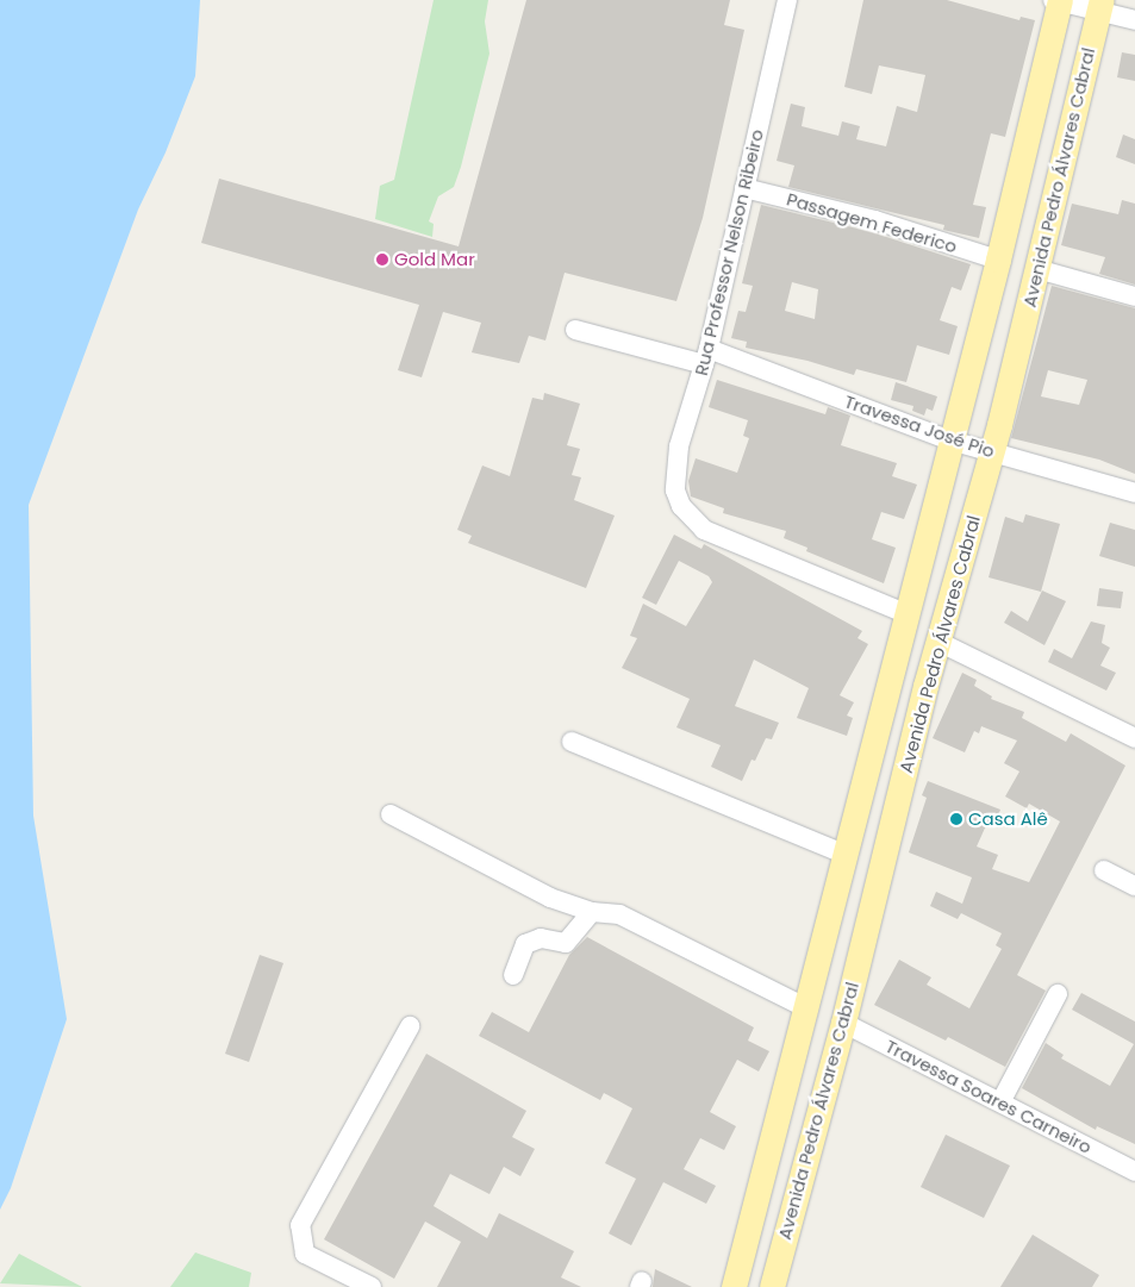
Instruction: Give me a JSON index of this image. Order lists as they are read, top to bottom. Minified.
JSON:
{"streets":{"main road":["Avenida Pedro Álvares Cabral"],"street":["Passagem Federico","Rua Professor Nelson Ribeiro","Travessa José Pio","Travessa Soares Carneiro"]},"crossings":[["Avenida Pedro Álvares Cabral","Passagem Federico"],["Avenida Pedro Álvares Cabral","Rua Professor Nelson Ribeiro"],["Avenida Pedro Álvares Cabral","Travessa José Pio"],["Avenida Pedro Álvares Cabral","Travessa Soares Carneiro"],["Passagem Federico","Rua Professor Nelson Ribeiro"],["Rua Professor Nelson Ribeiro","Travessa José Pio"]],"places":["Gold Mar","Casa Alê"]}
